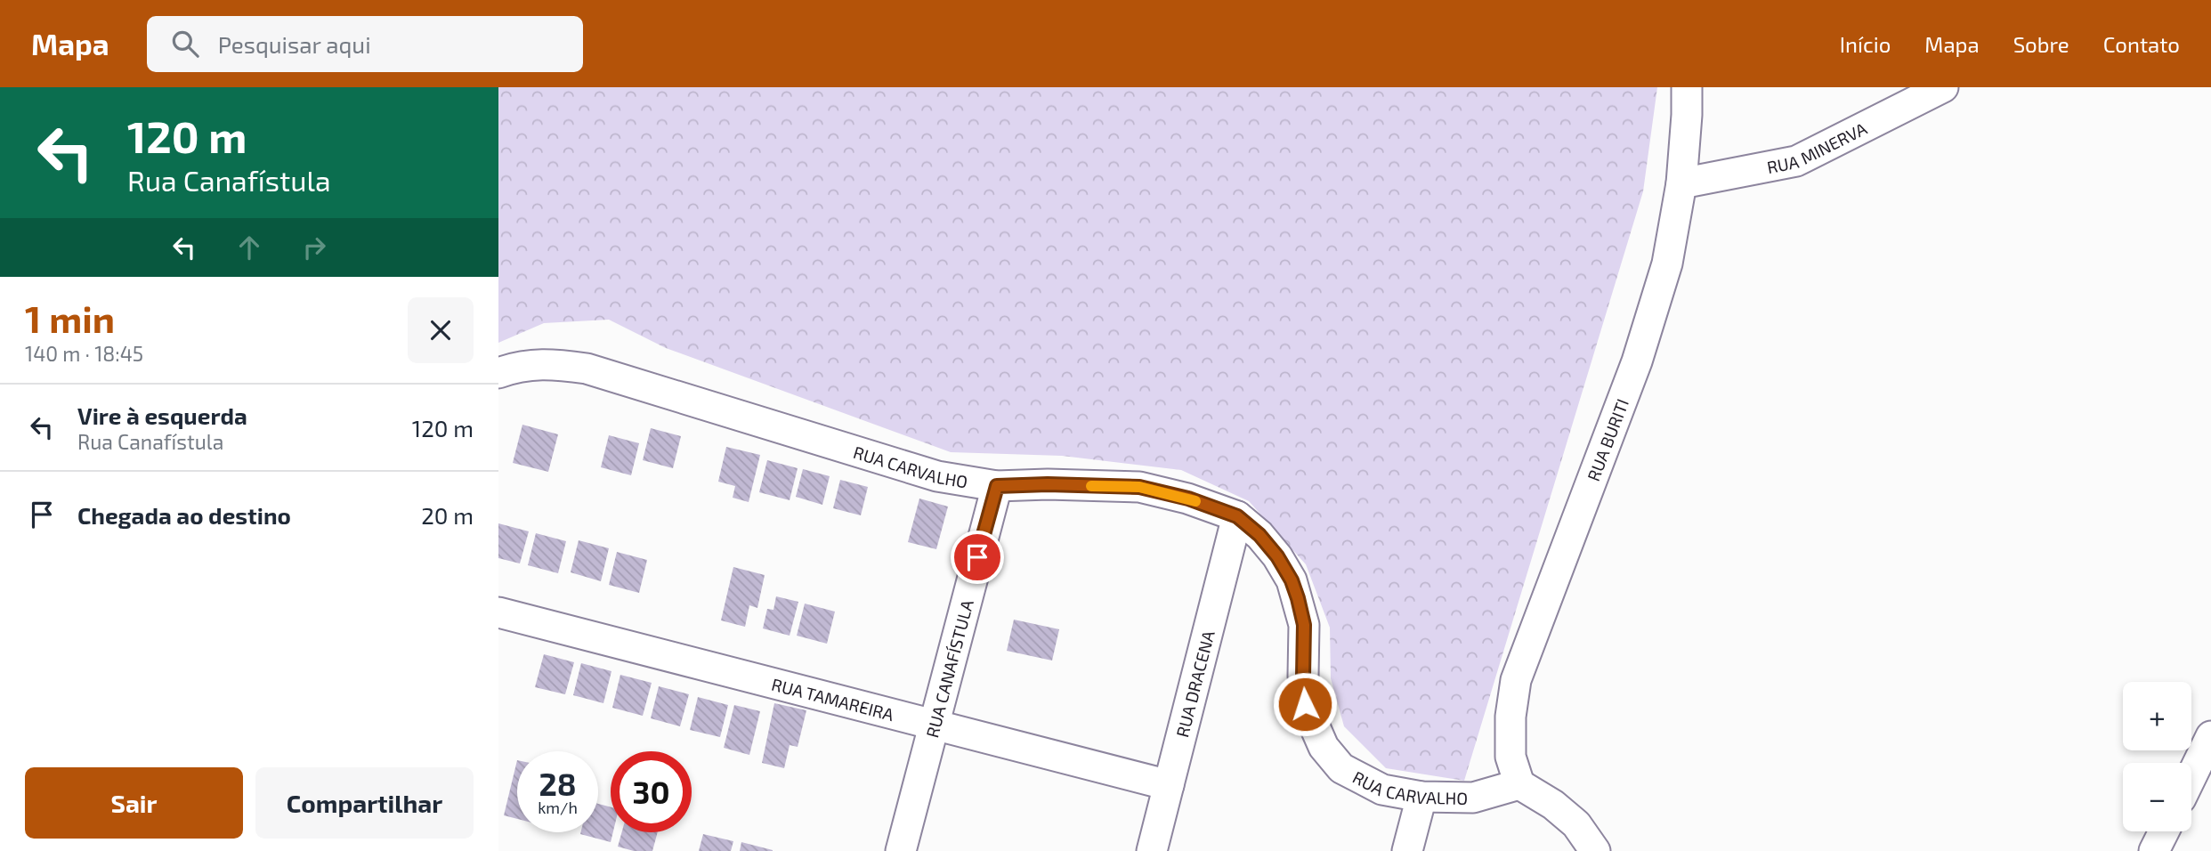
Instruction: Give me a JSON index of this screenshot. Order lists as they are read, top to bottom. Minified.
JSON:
{"streets":{"street":["RUA MINERVA","RUA BURITI","RUA CARVALHO","RUA CANAFÍSTULA","RUA DRACENA","RUA TAMAREIRA"]},"crossings":[["RUA MINERVA","RUA BURITI"],["RUA BURITI","RUA CARVALHO"],["RUA CARVALHO","RUA CANAFÍSTULA"],["RUA CARVALHO","RUA DRACENA"],["RUA CANAFÍSTULA","RUA TAMAREIRA"],["RUA DRACENA","RUA TAMAREIRA"]],"page":{"header":"Mapa","search":"Pesquisar aqui","nav":["Início","Mapa","Sobre","Contato"],"turn":["120 m","Rua Canafístula"],"heading":["1 min","140 m · 18:45"],"list":[{"name":"Vire à esquerda","note":"Rua Canafístula","value":"120 m"},{"name":"Chegada ao destino","value":"20 m"}],"map_buttons":["+","−"],"speed":"28 km/h","limit":"30","buttons":["Sair","Compartilhar"]}}
